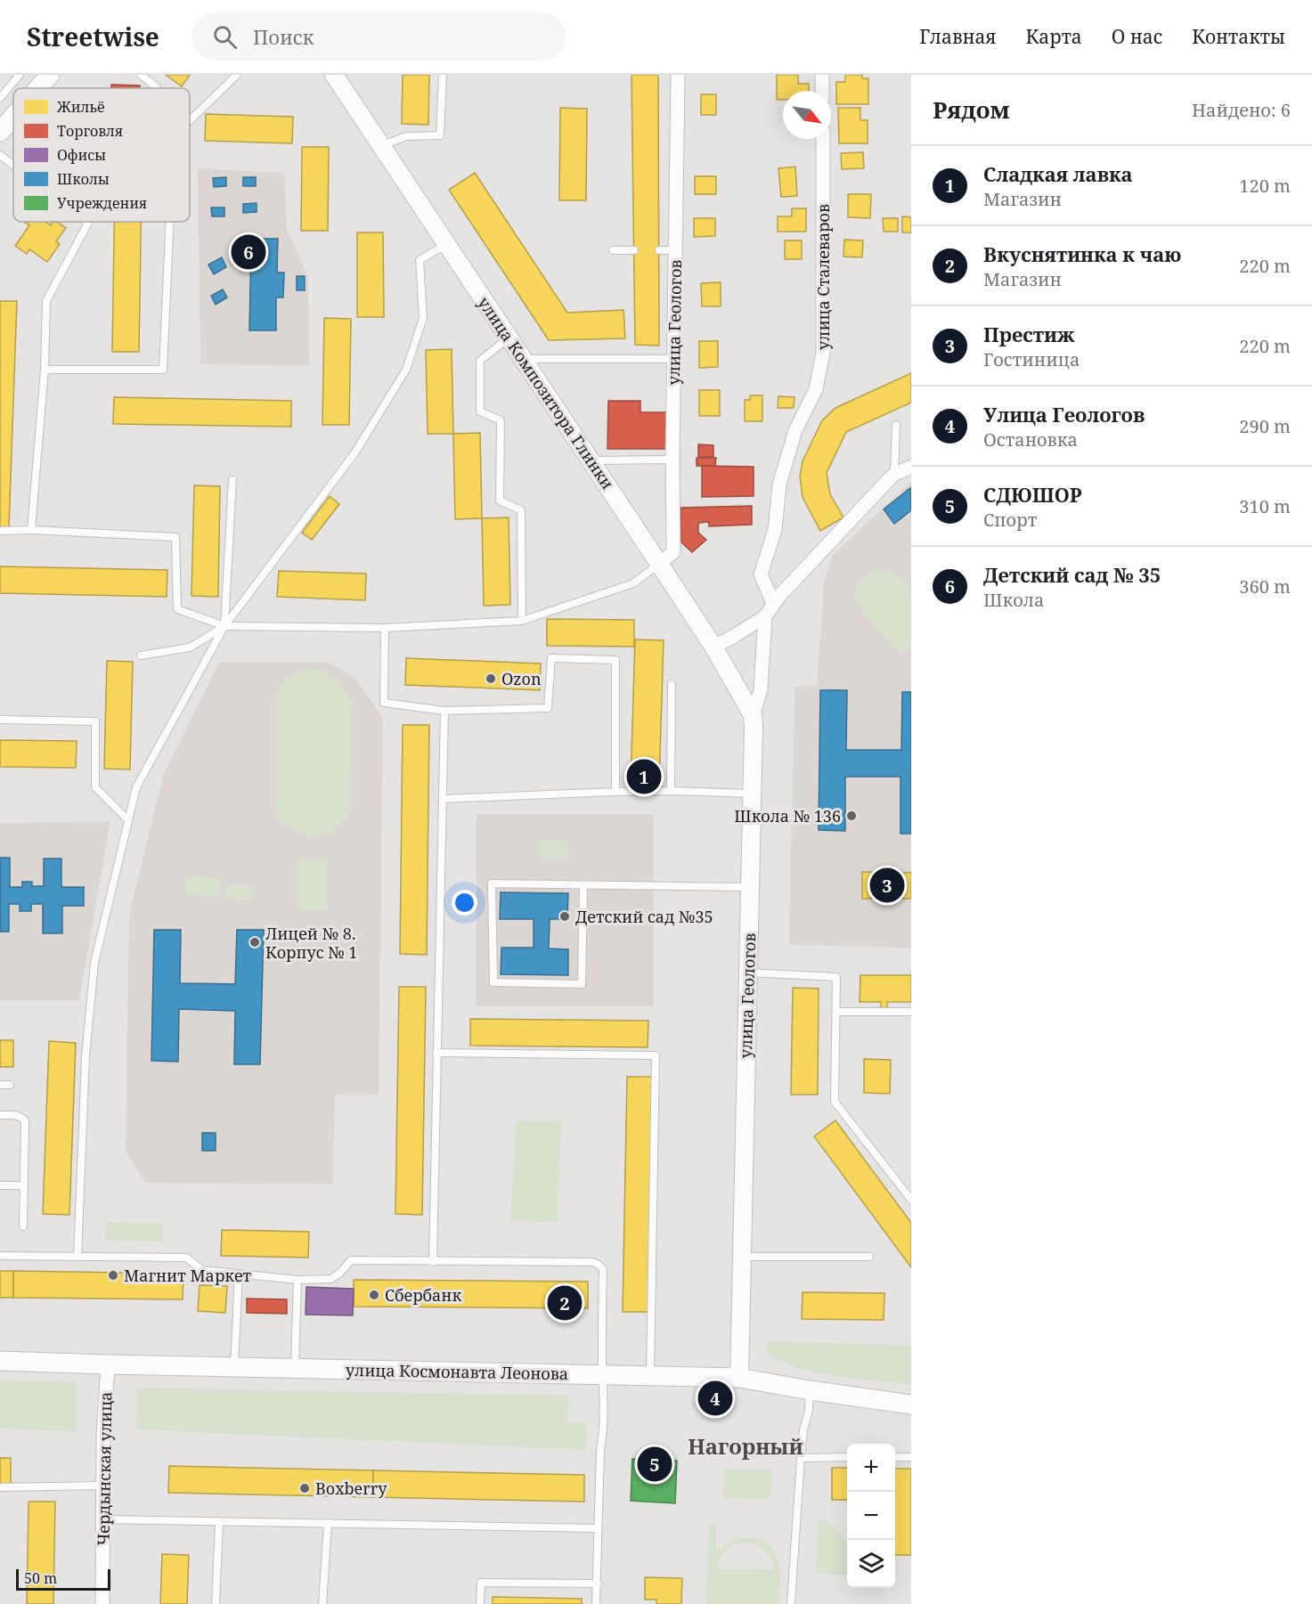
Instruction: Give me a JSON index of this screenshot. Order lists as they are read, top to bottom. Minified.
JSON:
{"streets":{"main road":["улица Космонавта Леонова"],"street":["улица Сталеваров","улица Геологов","улица Композитора Глинки","Чердынская улица"]},"crossings":[["улица Геологов","улица Композитора Глинки"],["улица Геологов","улица Космонавта Леонова"],["улица Космонавта Леонова","Чердынская улица"]],"districts":["Нагорный"],"places":["Ozon","Школа № 136","Детский сад №35","Лицей № 8. Корпус № 1","Магнит Маркет","Сбербанк","Boxberry"],"legend":["Жильё","Торговля","Офисы","Школы","Учреждения"],"scale_bar":"50 m","north":"bottom right","page":{"header":"Streetwise","search":"Поиск","nav":["Главная","Карта","О нас","Контакты"],"heading":["Рядом","Найдено: 6"],"list":[{"mark":"1","name":"Сладкая лавка","note":"Магазин","value":"120 m"},{"mark":"2","name":"Вкуснятинка к чаю","note":"Магазин","value":"220 m"},{"mark":"3","name":"Престиж","note":"Гостиница","value":"220 m"},{"mark":"4","name":"Улица Геологов","note":"Остановка","value":"290 m"},{"mark":"5","name":"СДЮШОР","note":"Спорт","value":"310 m"},{"mark":"6","name":"Детский сад № 35","note":"Школа","value":"360 m"}],"pins":["6","1","3","2","4","5"],"map_buttons":["+","−"],"scale":"50 m"}}
